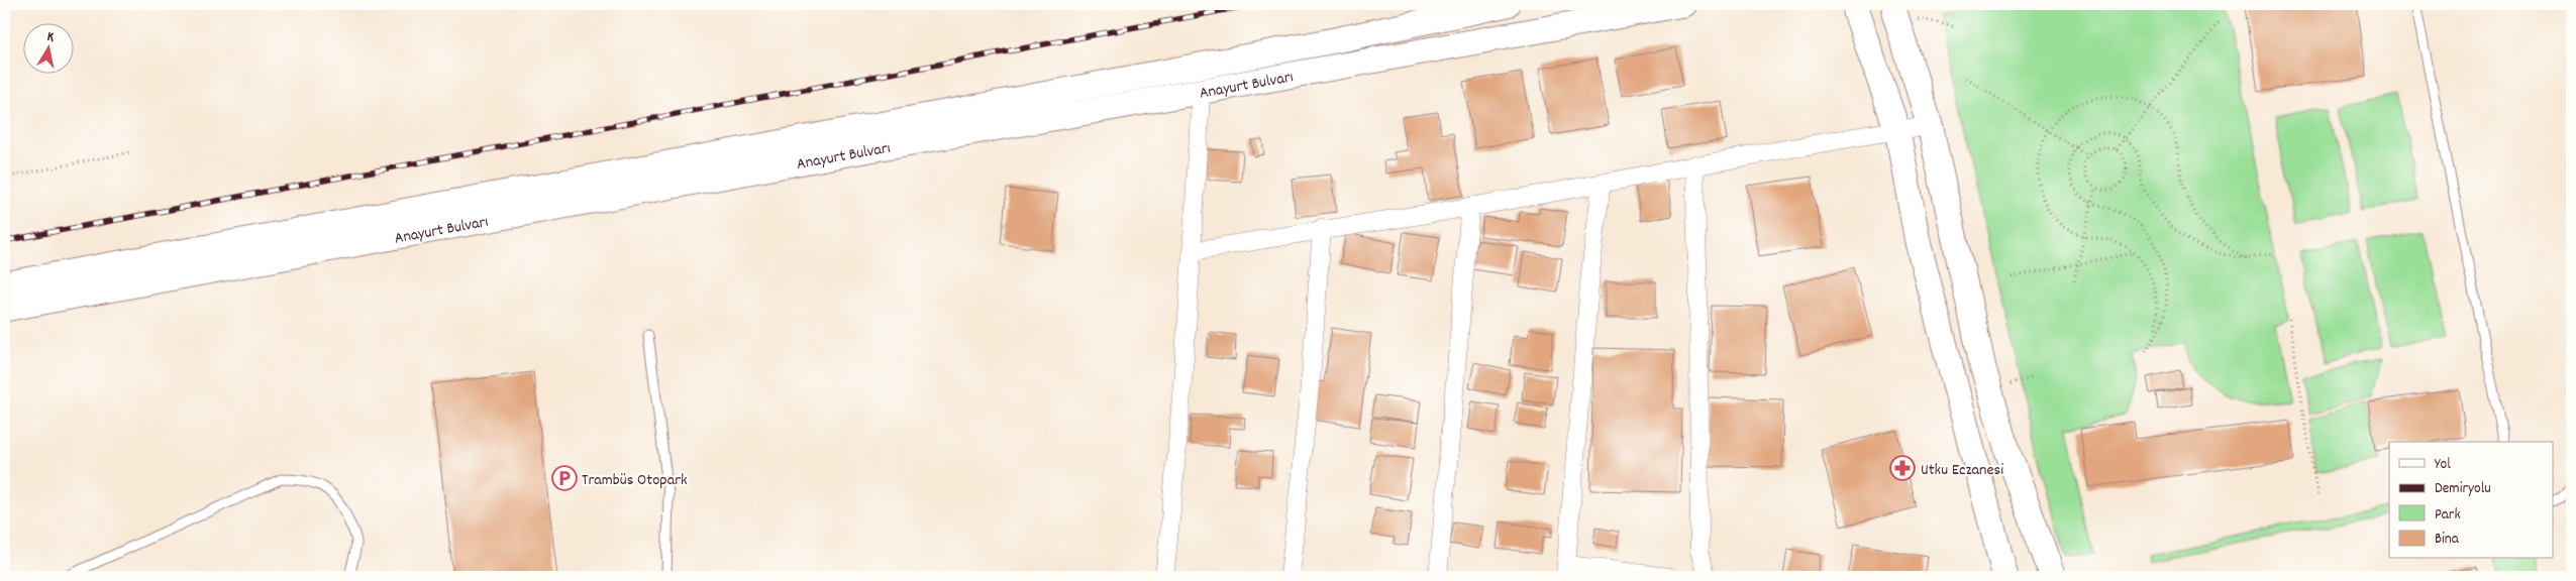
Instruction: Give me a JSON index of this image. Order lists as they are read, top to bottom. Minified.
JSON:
{"streets":{"main road":["Anayurt Bulvarı"]},"places":{"pharmacy":["Utku Eczanesi"],"parking":["Trambüs Otopark"]},"legend":["Yol","Demiryolu","Park","Bina"],"north":"top"}
